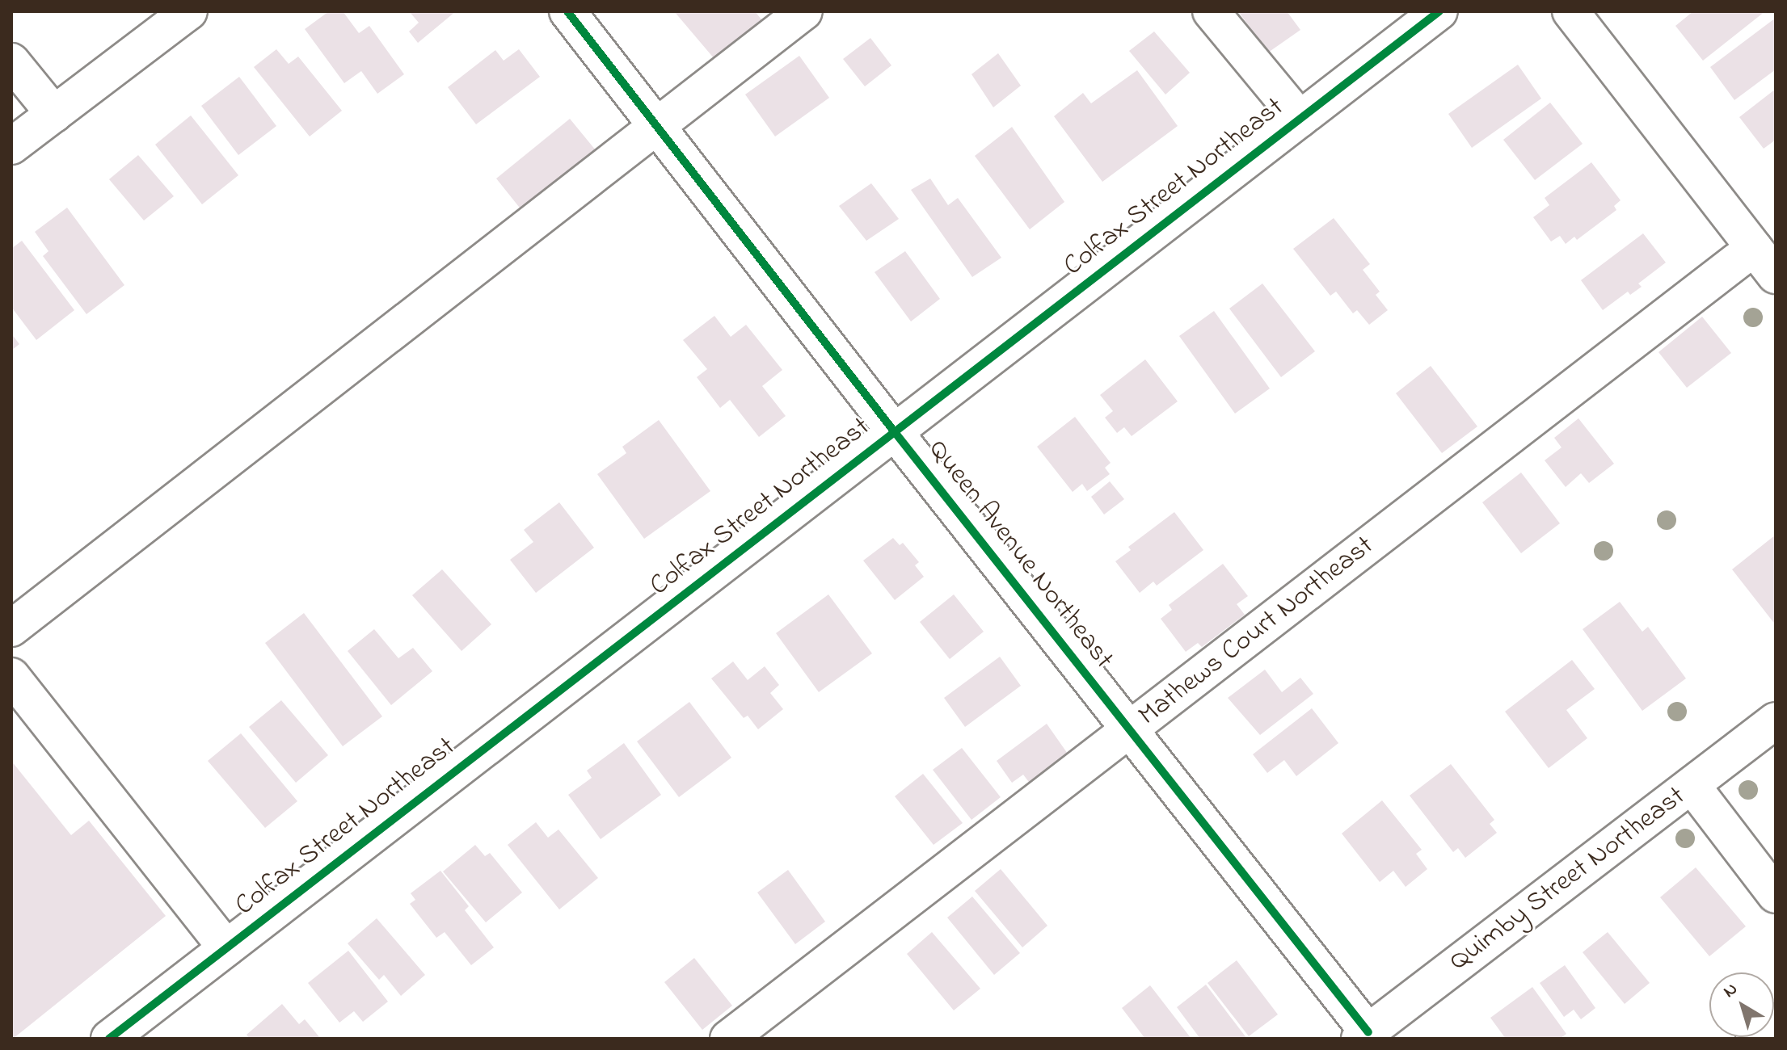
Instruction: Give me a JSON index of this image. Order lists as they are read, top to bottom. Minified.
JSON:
{"streets":{"street":["Colfax Street Northeast","Queen Avenue Northeast","Mathews Court Northeast","Quimby Street Northeast"]},"crossings":[["Colfax Street Northeast","Queen Avenue Northeast"],["Queen Avenue Northeast","Mathews Court Northeast"],["Queen Avenue Northeast","Quimby Street Northeast"]],"north":"top left"}
